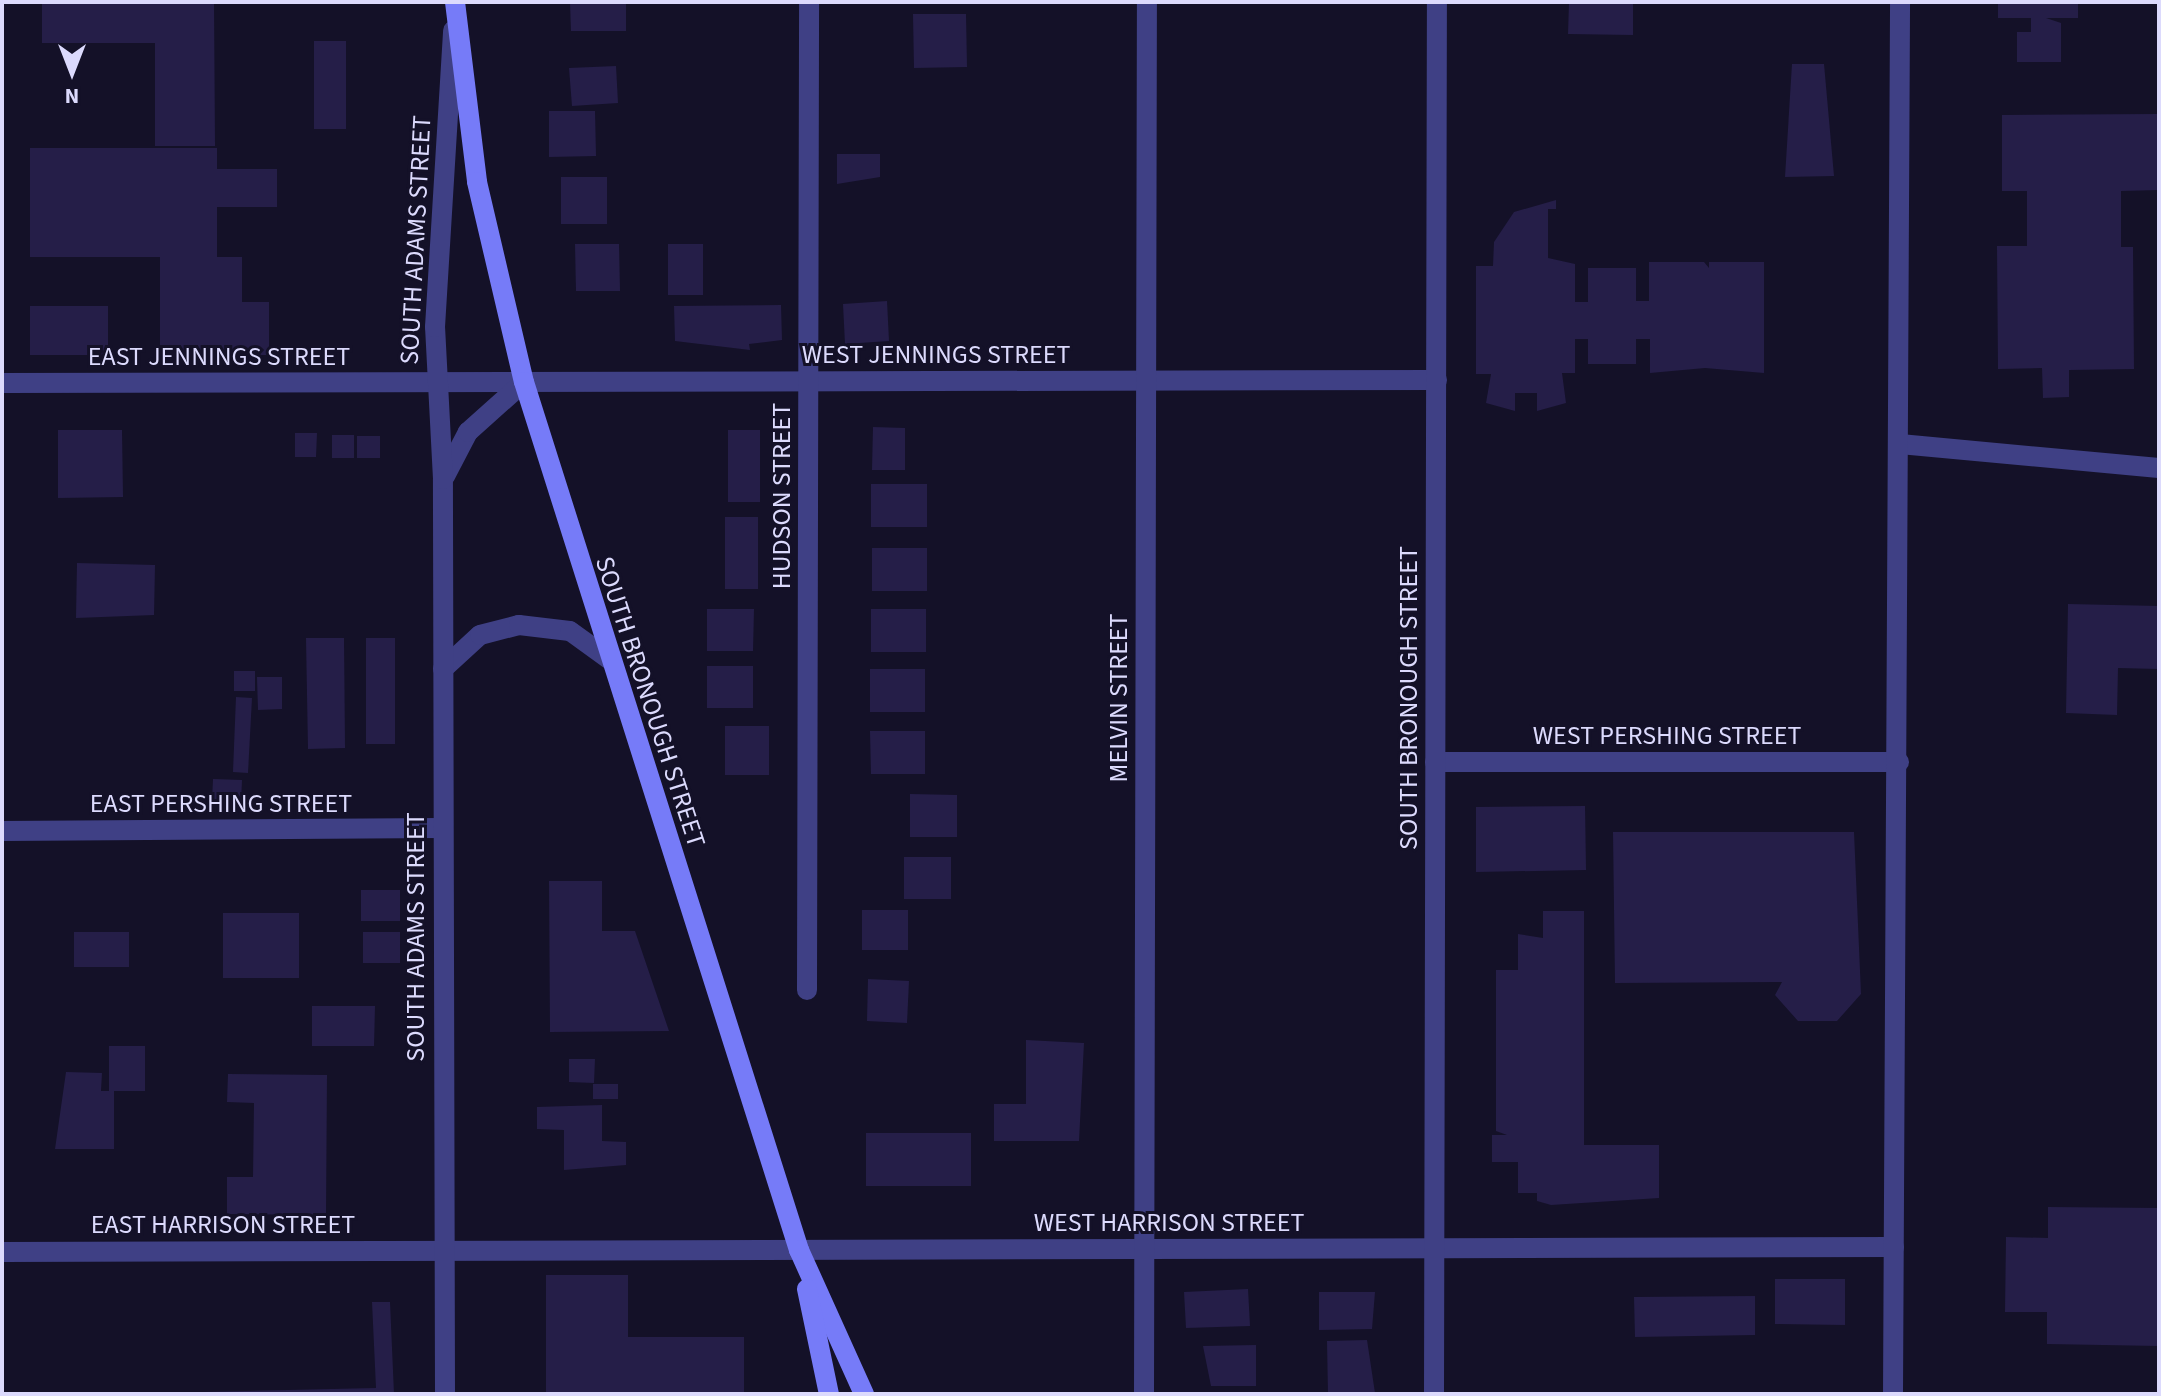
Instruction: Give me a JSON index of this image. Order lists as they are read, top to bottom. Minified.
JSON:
{"streets":{"main road":["SOUTH BRONOUGH STREET"],"street":["SOUTH ADAMS STREET","WEST JENNINGS STREET","EAST JENNINGS STREET","HUDSON STREET","MELVIN STREET","WEST PERSHING STREET","EAST PERSHING STREET","WEST HARRISON STREET","EAST HARRISON STREET"]},"crossings":[["SOUTH ADAMS STREET","WEST JENNINGS STREET"],["SOUTH ADAMS STREET","EAST JENNINGS STREET"],["SOUTH ADAMS STREET","SOUTH BRONOUGH STREET"],["SOUTH ADAMS STREET","EAST PERSHING STREET"],["SOUTH ADAMS STREET","WEST HARRISON STREET"],["SOUTH ADAMS STREET","EAST HARRISON STREET"],["WEST JENNINGS STREET","EAST JENNINGS STREET"],["WEST JENNINGS STREET","HUDSON STREET"],["WEST JENNINGS STREET","MELVIN STREET"],["WEST JENNINGS STREET","SOUTH BRONOUGH STREET"],["MELVIN STREET","WEST HARRISON STREET"],["SOUTH BRONOUGH STREET","WEST PERSHING STREET"],["SOUTH BRONOUGH STREET","WEST HARRISON STREET"],["WEST HARRISON STREET","EAST HARRISON STREET"]],"north":"bottom"}
